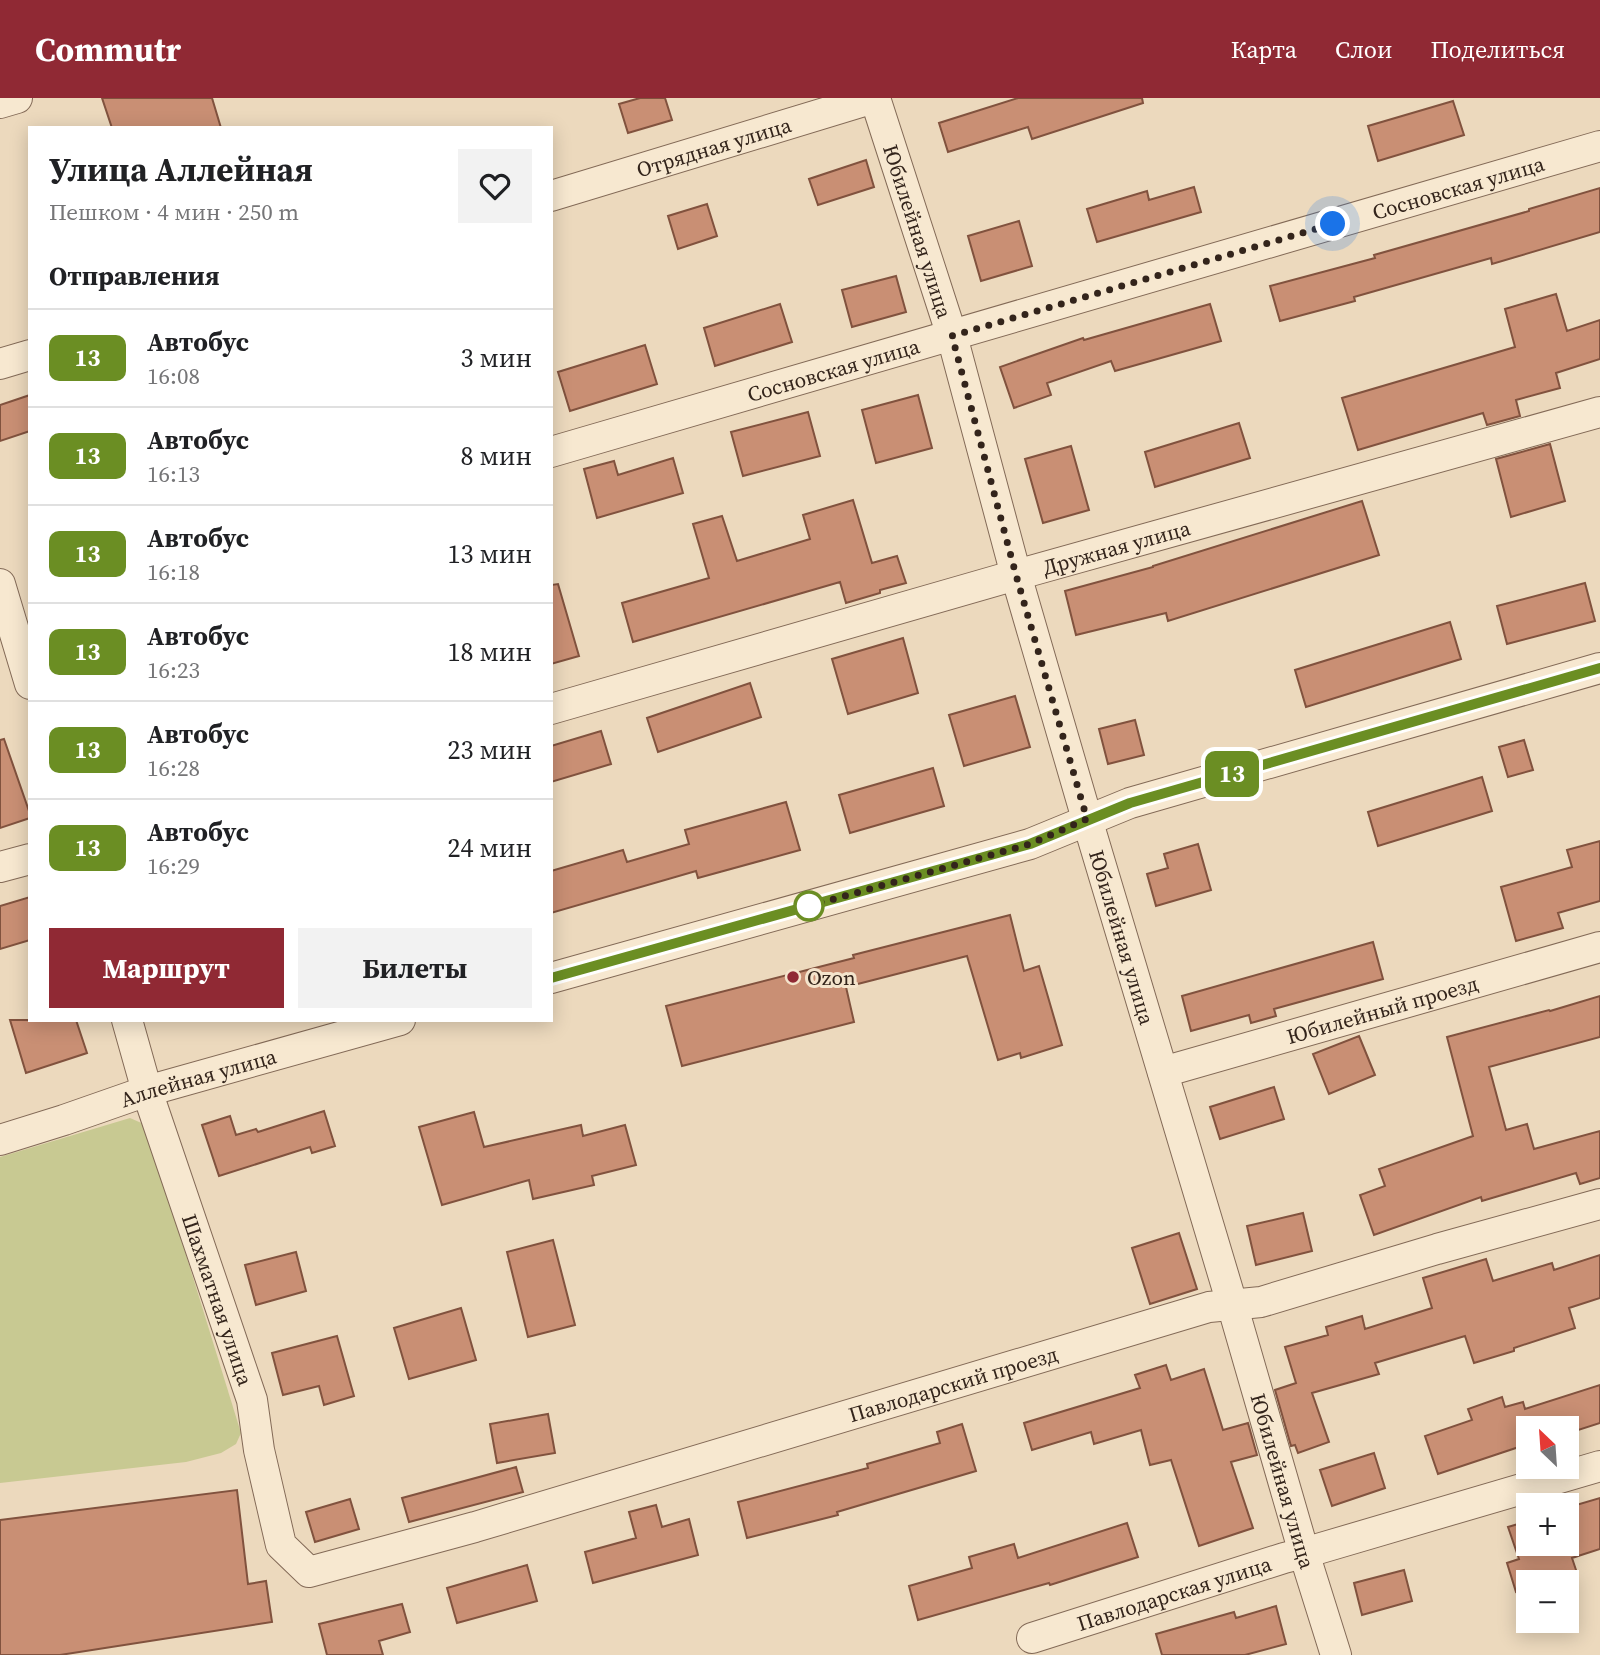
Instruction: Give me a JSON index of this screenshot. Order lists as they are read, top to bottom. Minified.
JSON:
{"streets":{"street":["Отрядная улица","Сосновская улица","Юбилейная улица","Дружная улица","Юбилейный проезд","Аллейная улица","Шахматная улица","Павлодарский проезд","Павлодарская улица"]},"crossings":[["Отрядная улица","Юбилейная улица"],["Сосновская улица","Юбилейная улица"],["Юбилейная улица","Дружная улица"],["Юбилейная улица","Юбилейный проезд"],["Юбилейная улица","Павлодарский проезд"],["Юбилейная улица","Павлодарская улица"],["Аллейная улица","Шахматная улица"],["Шахматная улица","Павлодарский проезд"]],"places":["Ozon"],"lines":["bus line 13"],"north":"top left","page":{"header":"Commutr","nav":["Карта","Слои","Поделиться"],"on_map":"13","heading":[["Улица Аллейная","Пешком · 4 мин · 250 m"],"Отправления"],"list":[{"mark":"13","name":"Автобус","note":"16:08","value":"3 мин"},{"mark":"13","name":"Автобус","note":"16:13","value":"8 мин"},{"mark":"13","name":"Автобус","note":"16:18","value":"13 мин"},{"mark":"13","name":"Автобус","note":"16:23","value":"18 мин"},{"mark":"13","name":"Автобус","note":"16:28","value":"23 мин"},{"mark":"13","name":"Автобус","note":"16:29","value":"24 мин"}],"buttons":["Маршрут","Билеты"],"map_buttons":["+","−"]}}
